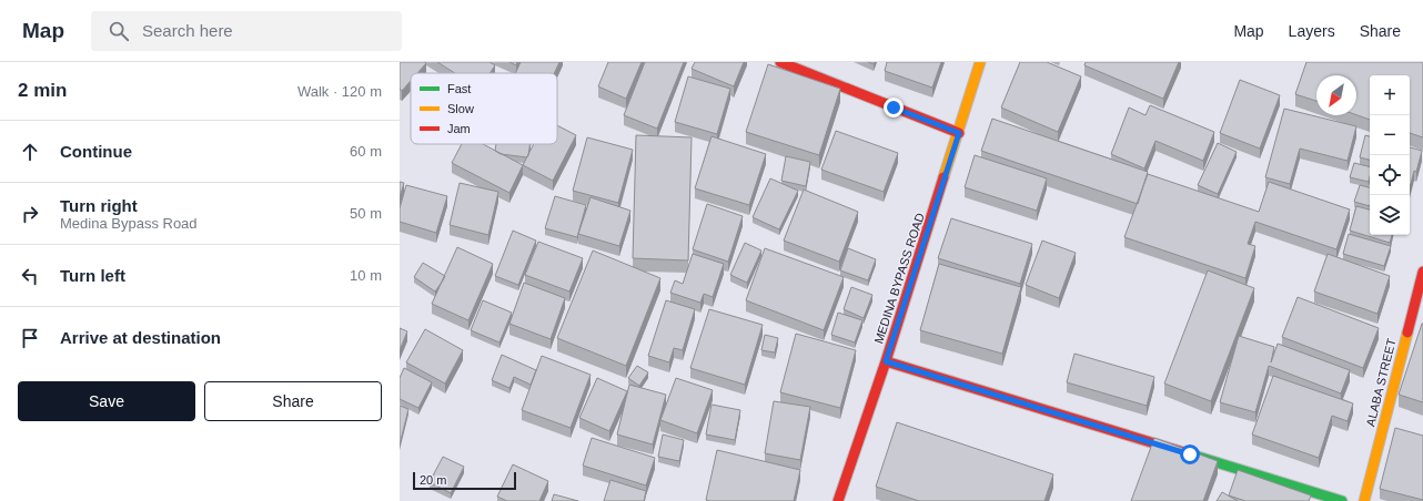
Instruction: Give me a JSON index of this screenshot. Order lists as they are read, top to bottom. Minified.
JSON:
{"streets":{"street":["MEDINA BYPASS ROAD","ALABA STREET"]},"legend":["Fast","Slow","Jam"],"scale_bar":"20 m","north":"bottom left","page":{"header":"Map","search":"Search here","nav":["Map","Layers","Share"],"heading":["2 min","Walk · 120 m"],"map_buttons":["+","−"],"list":[["Continue","60 m"],["Turn right","Medina Bypass Road","50 m"],["Turn left","10 m"],"Arrive at destination"],"buttons":["Save","Share"],"scale":"20 m"}}
